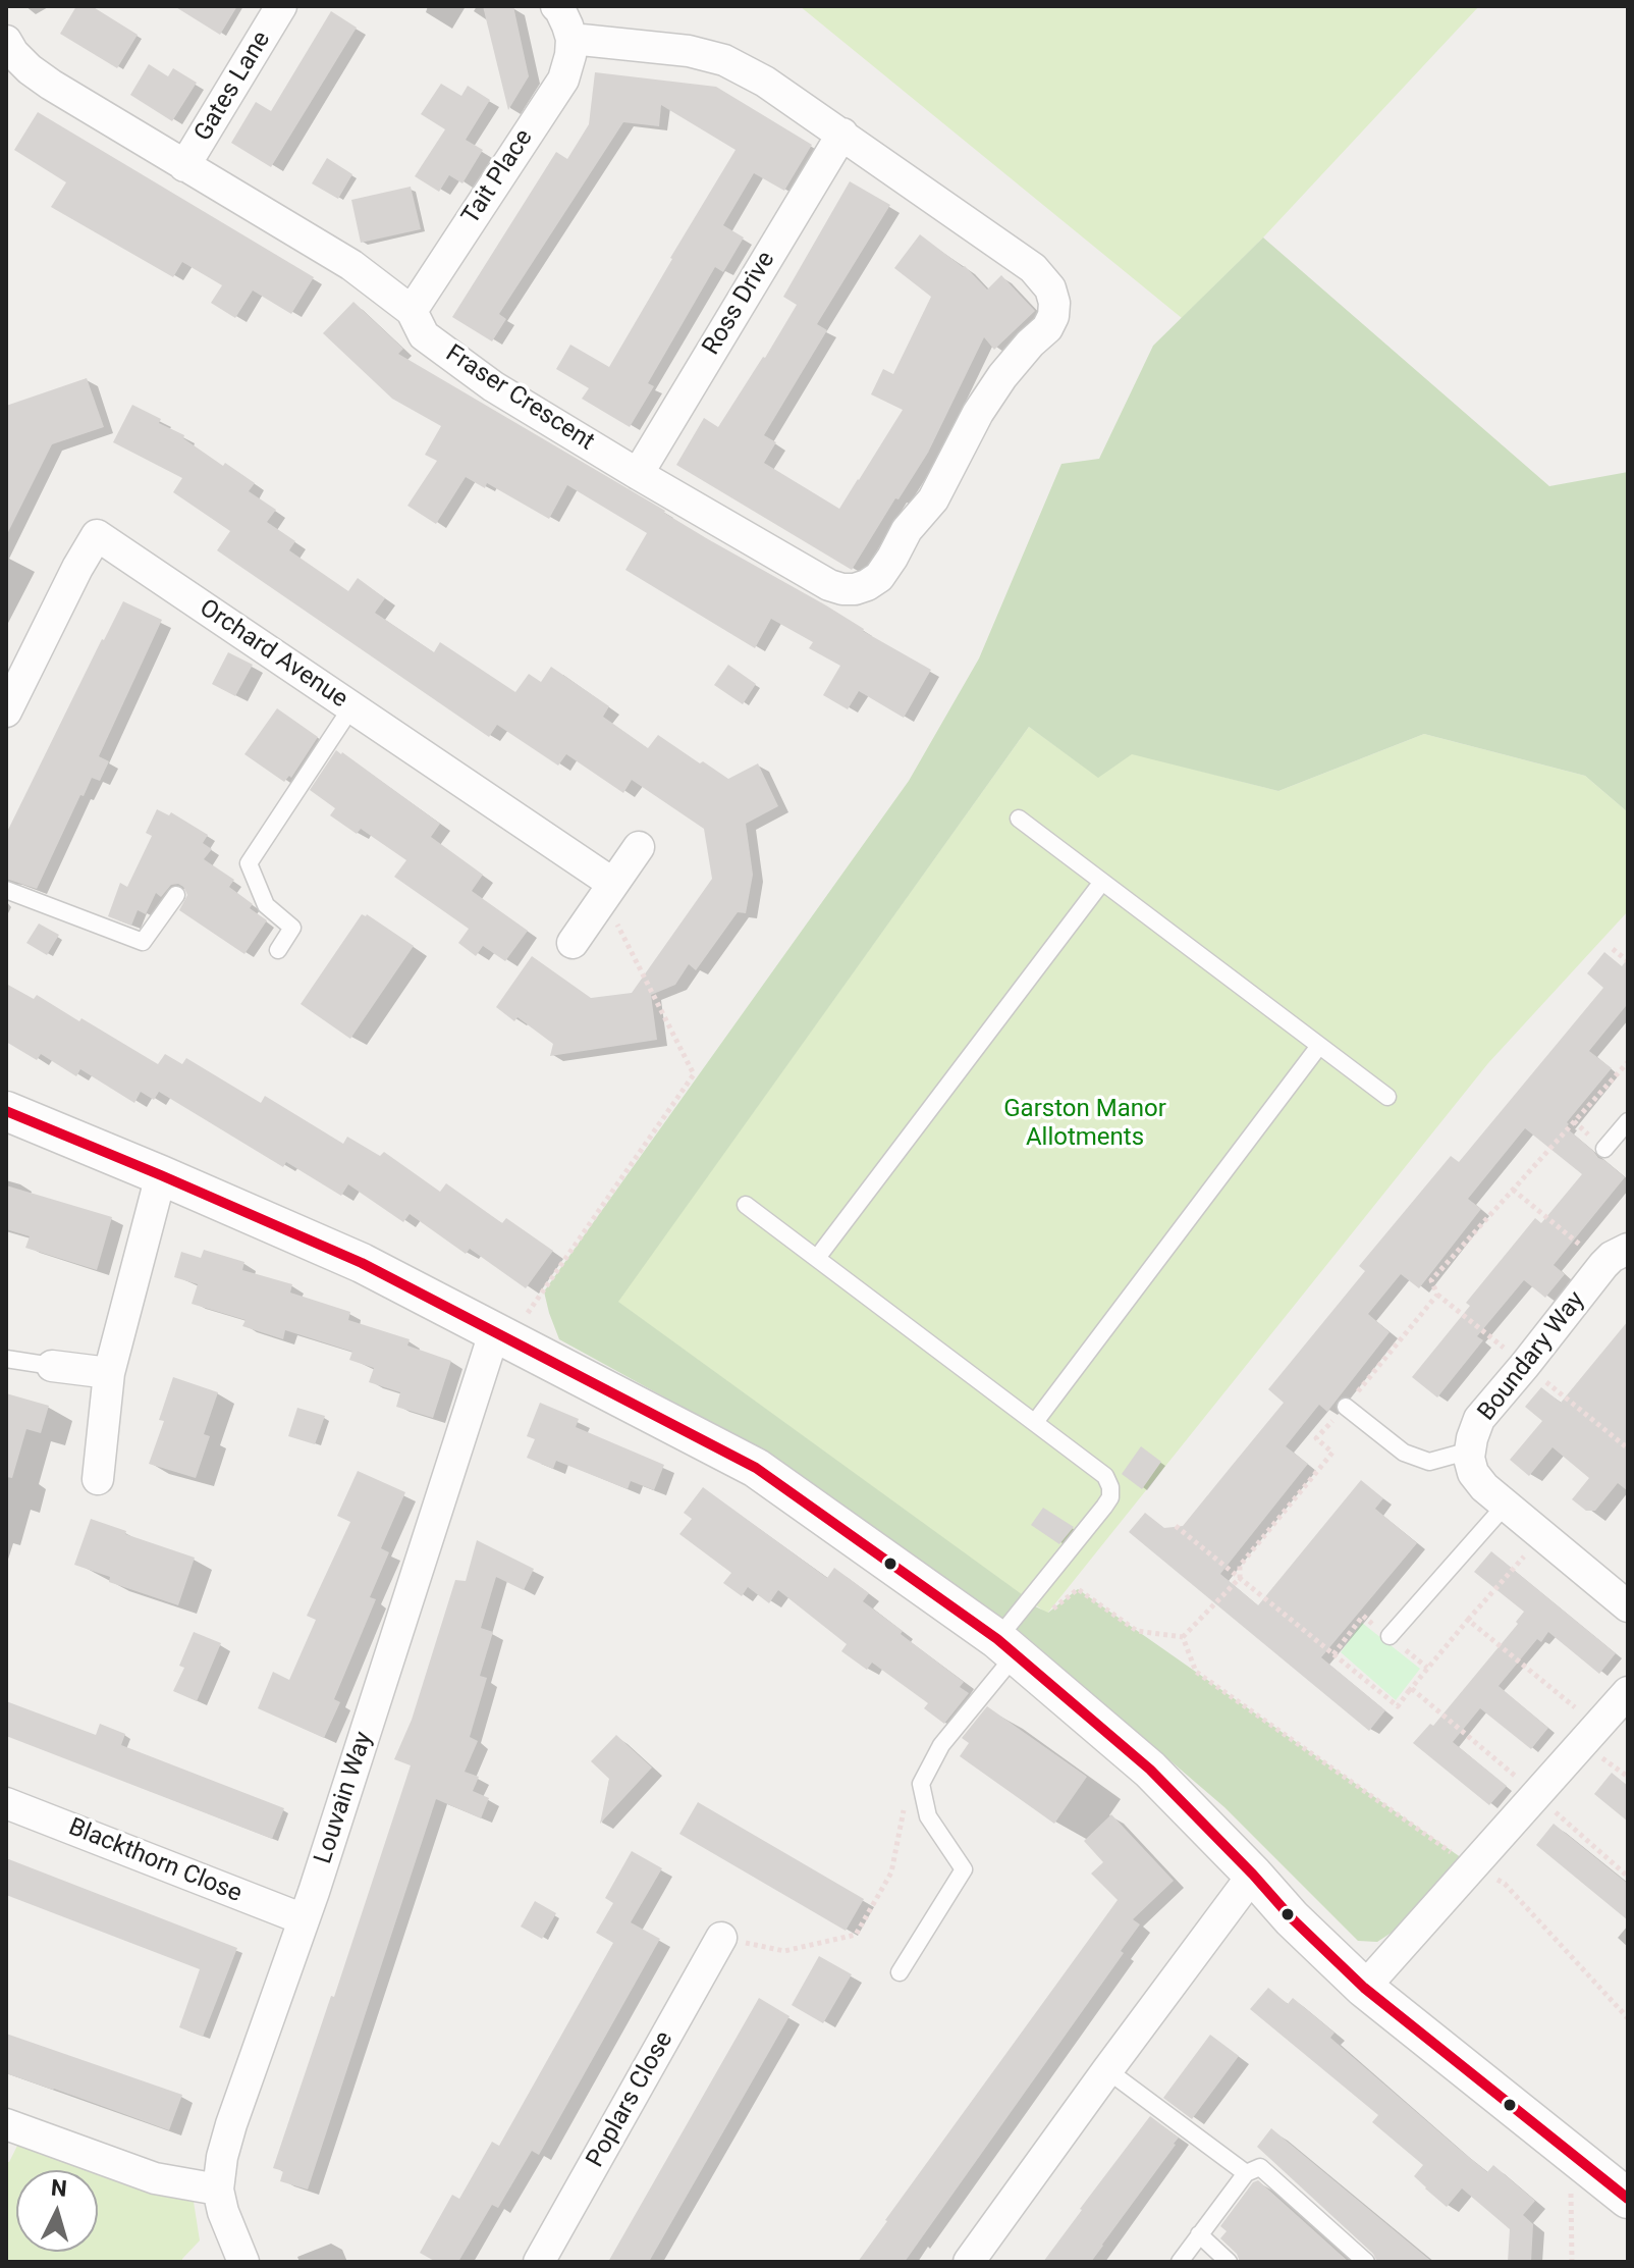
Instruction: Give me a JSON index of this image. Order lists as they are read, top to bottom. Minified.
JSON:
{"streets":{"street":["Gates Lane","Tait Place","Ross Drive","Fraser Crescent","Orchard Avenue","Boundary Way","Louvain Way","Blackthorn Close","Poplars Close"]},"crossings":[["Gates Lane","Fraser Crescent"],["Tait Place","Fraser Crescent"],["Ross Drive","Fraser Crescent"],["Louvain Way","Blackthorn Close"]],"parks":["Garston Manor Allotments"],"north":"top"}
